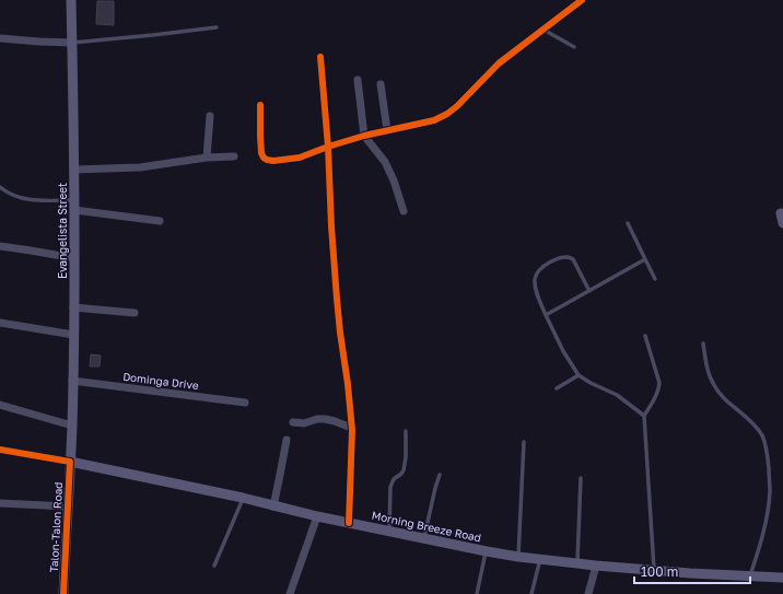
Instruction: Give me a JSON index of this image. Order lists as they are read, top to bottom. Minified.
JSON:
{"streets":{"main road":["Evangelista Street","Morning Breeze Road","Talon-Talon Road"],"street":["Dominga Drive"]},"crossings":[["Evangelista Street","Dominga Drive"],["Evangelista Street","Morning Breeze Road"],["Evangelista Street","Talon-Talon Road"],["Morning Breeze Road","Talon-Talon Road"]],"scale_bar":"100 m"}
